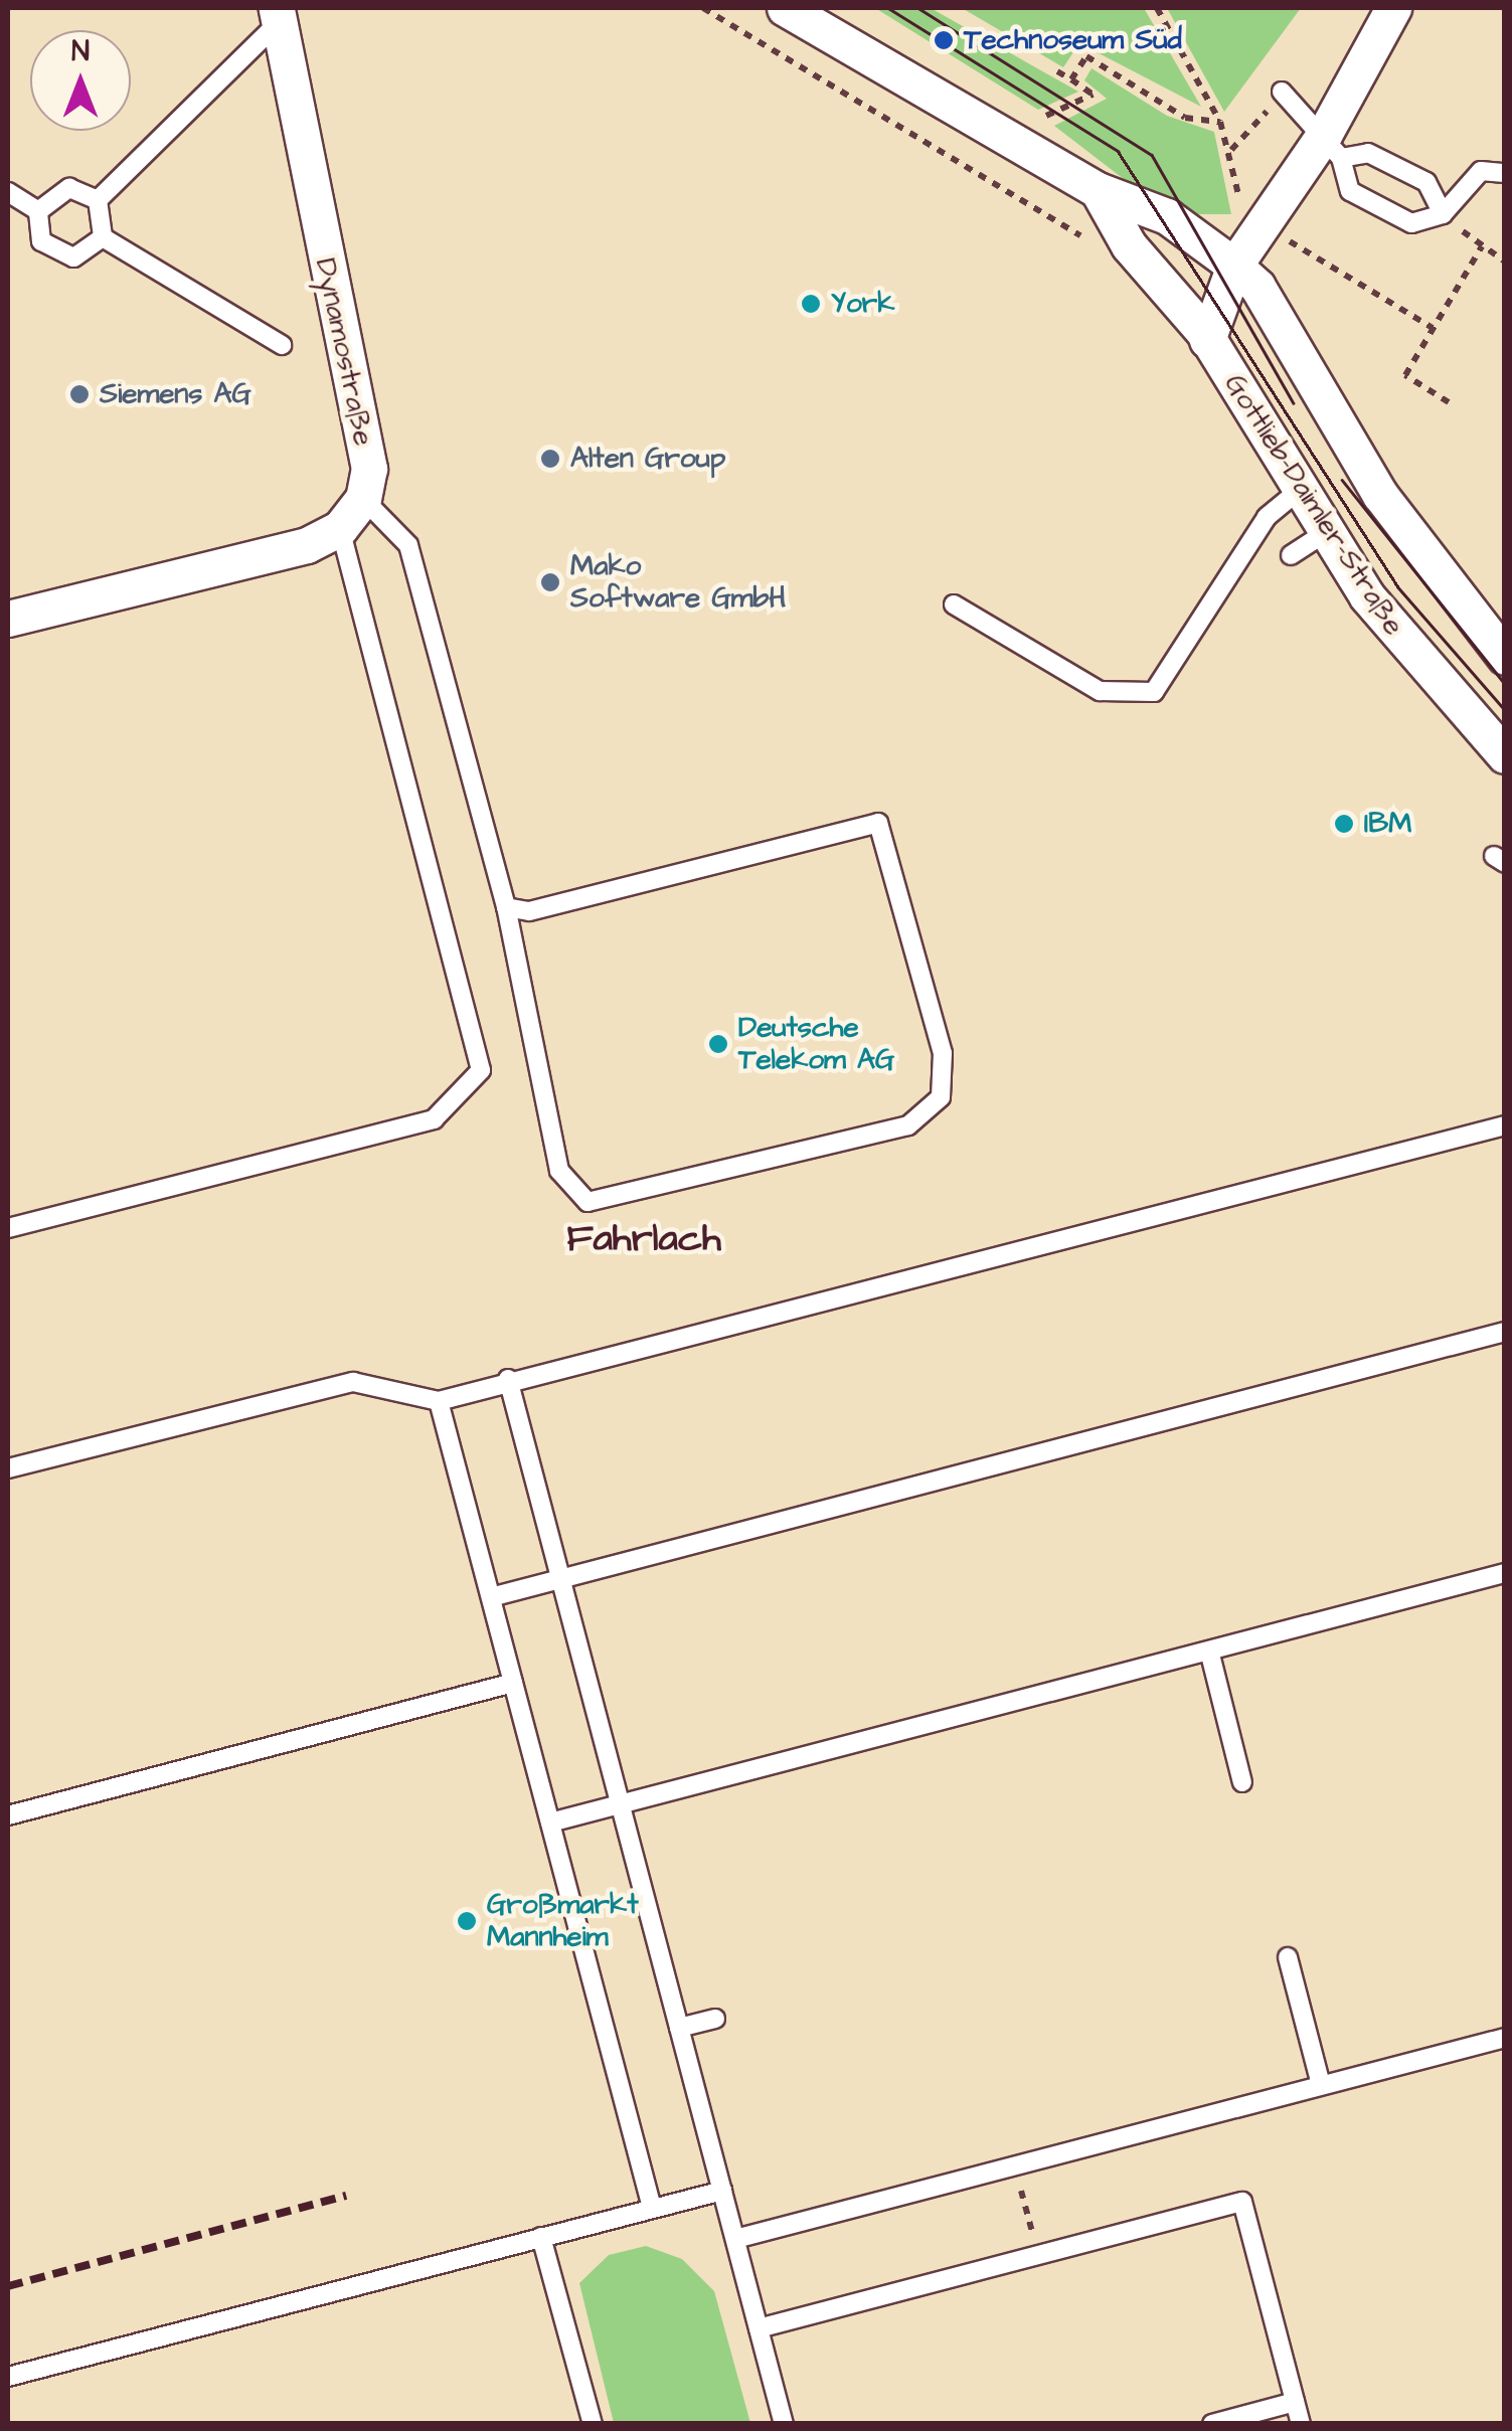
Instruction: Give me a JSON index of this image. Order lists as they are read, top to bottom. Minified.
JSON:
{"streets":{"street":["Dynamostraße","Gottlieb-Daimler-Straße"]},"districts":["Fahrlach"],"places":["Technoseum Süd","York","Siemens AG","Alten Group","Mako Software GmbH","IBM","Deutsche Telekom AG","Großmarkt Mannheim"],"north":"top"}
